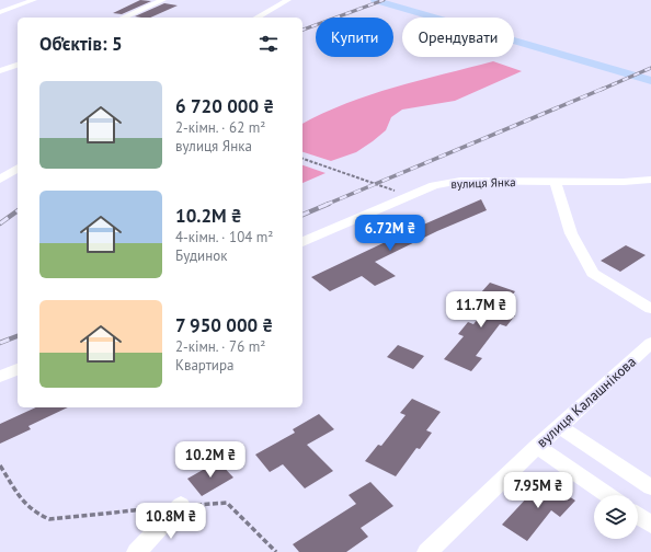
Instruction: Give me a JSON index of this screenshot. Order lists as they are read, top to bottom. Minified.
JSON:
{"streets":{"street":["вулиця Янка","вулиця Калашнікова"]},"page":{"chip":["Купити","Орендувати"],"heading":"Об’єктів: 5","list":[{"name":"6 720 000 ₴","note":"2-кімн. · 62 m² · вулиця Янка"},{"name":"10.2M ₴","note":"4-кімн. · 104 m² · Будинок"},{"name":"7 950 000 ₴","note":"2-кімн. · 76 m² · Квартира"}],"price":["6.72M ₴","11.7M ₴","10.2M ₴","7.95M ₴","10.8M ₴"]}}
